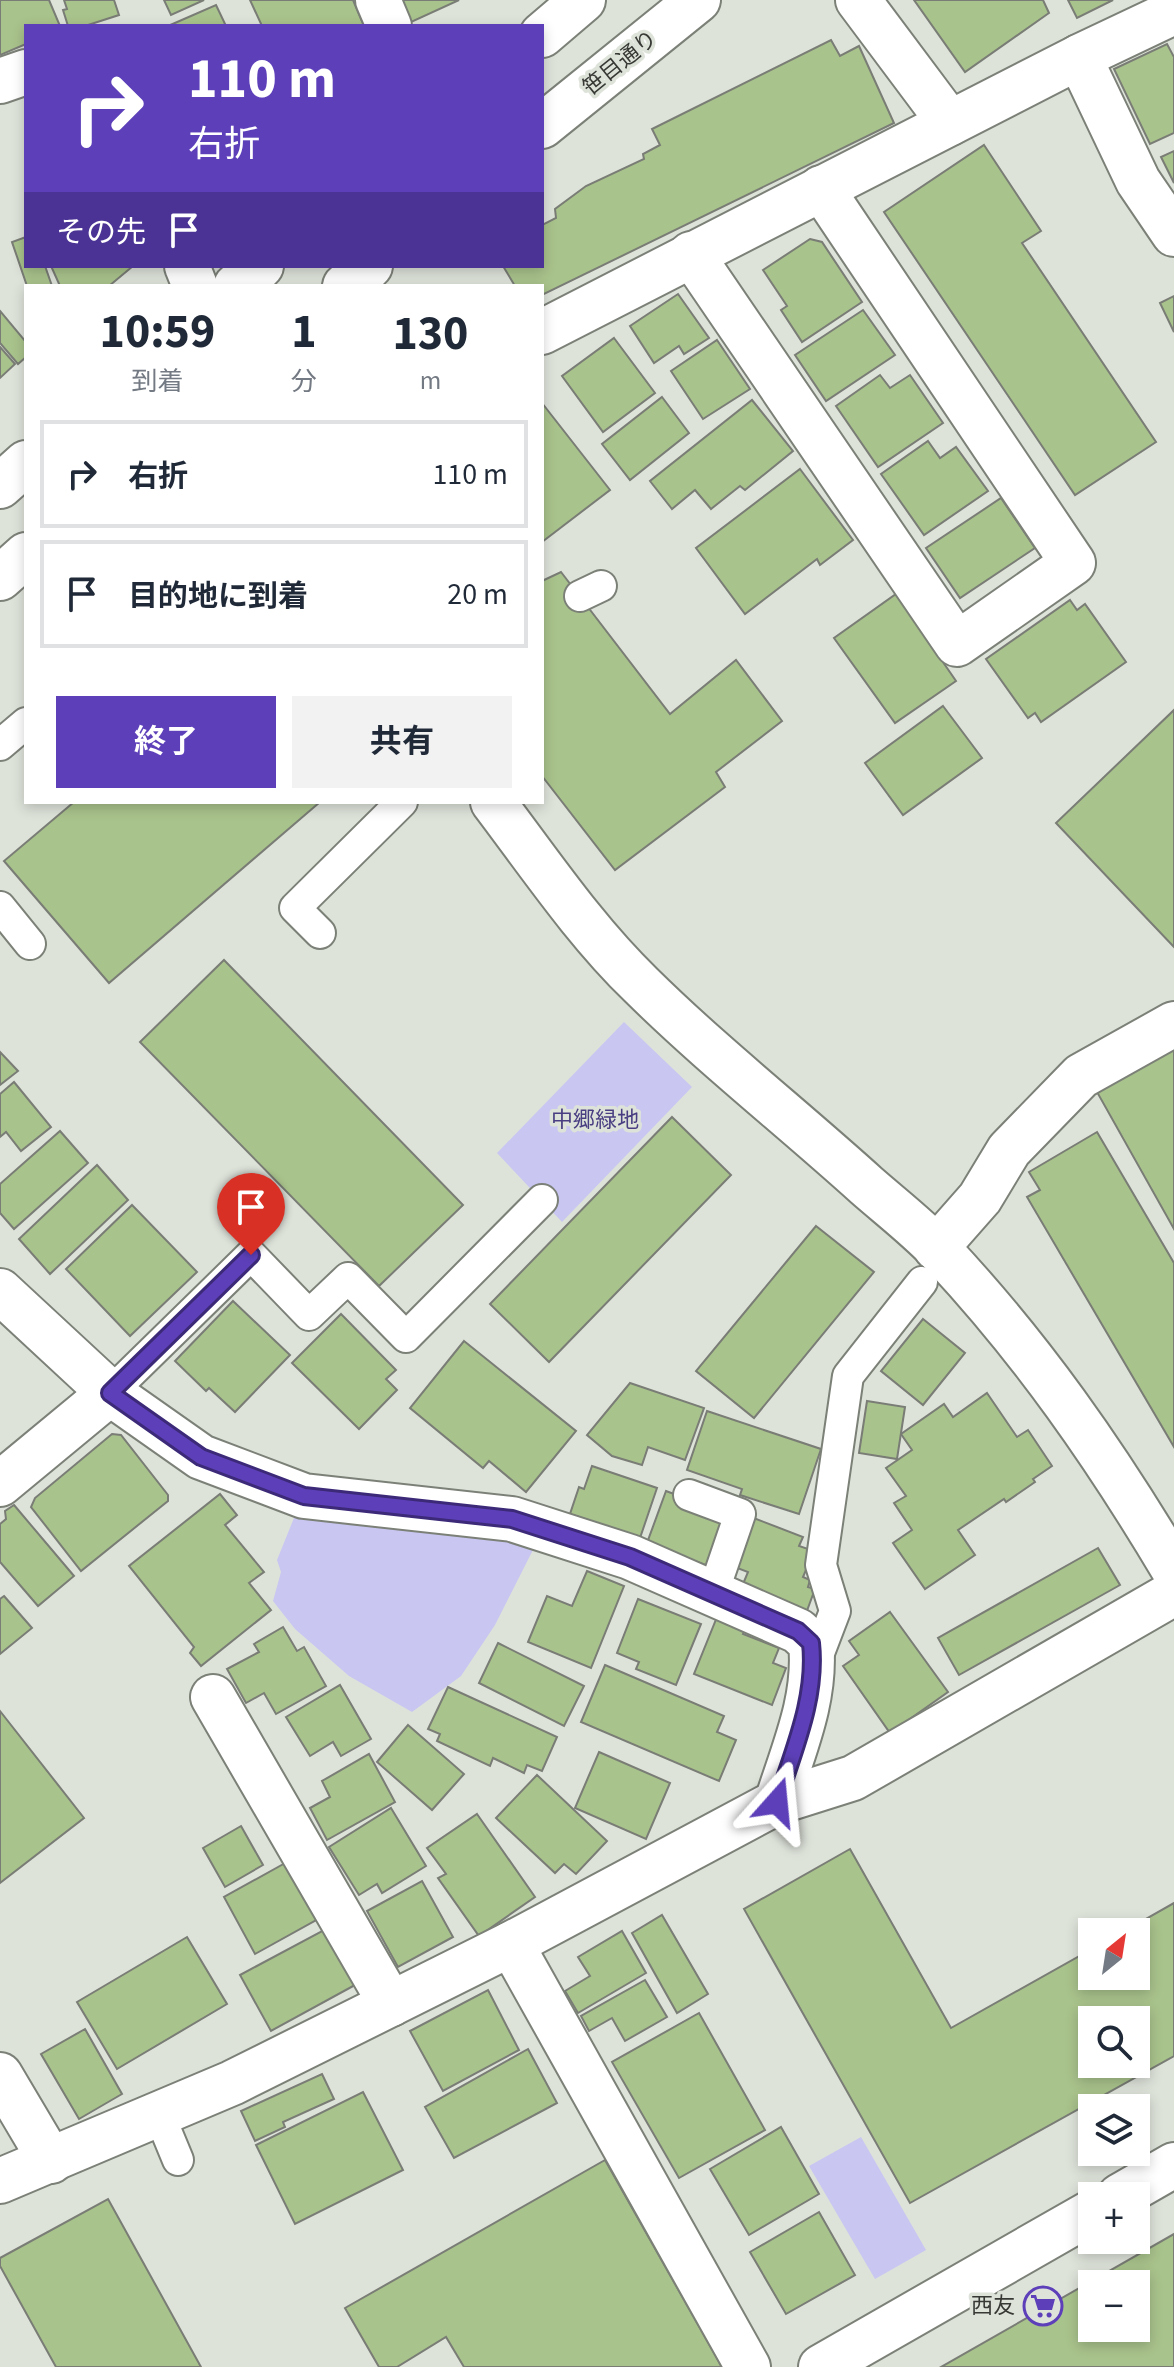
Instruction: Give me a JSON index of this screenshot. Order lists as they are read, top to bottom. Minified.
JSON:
{"streets":{"street":["笹目通り"]},"parks":["中郷緑地"],"places":{"supermarket":["西友"]},"north":"top right","page":{"turn":["110 m","右折"],"then":"その先","eta":["10:59","到着","1","分","130","m"],"list":[{"name":"右折","value":"110 m"},{"name":"目的地に到着","value":"20 m"}],"buttons":["終了","共有"],"map_buttons":["+","−"]}}
